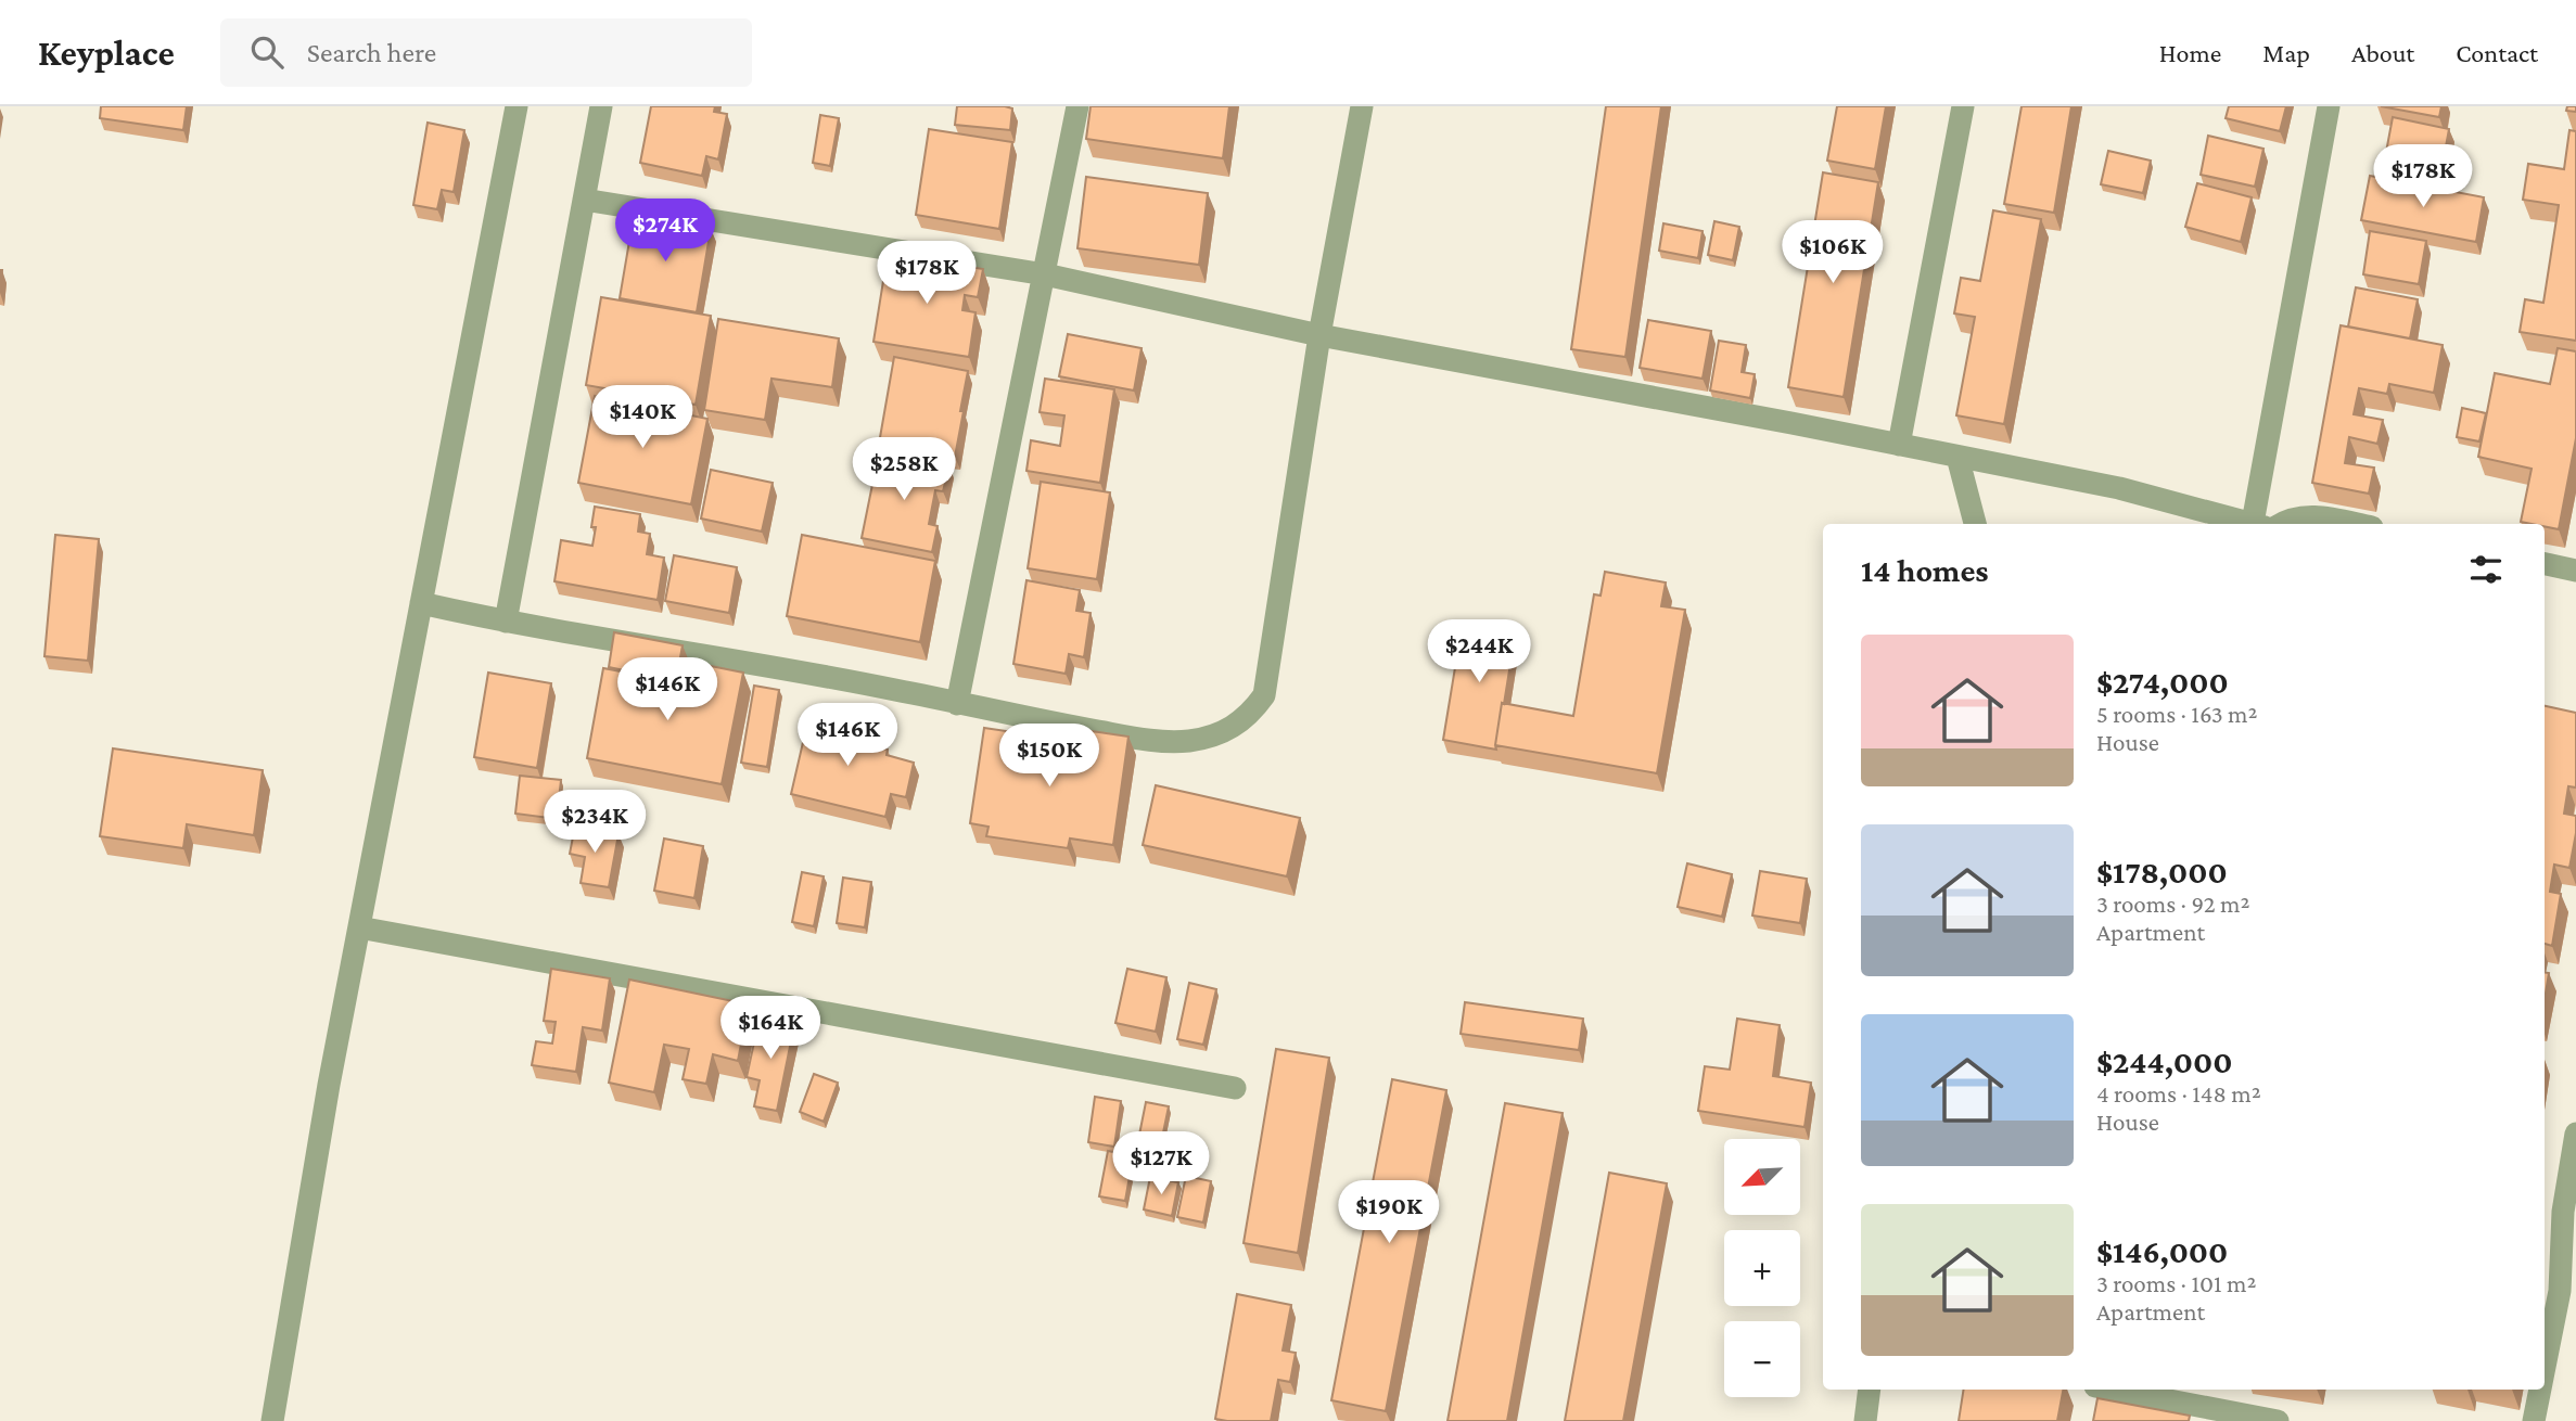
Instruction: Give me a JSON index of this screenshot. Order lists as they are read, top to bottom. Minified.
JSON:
{"north":"bottom left","page":{"header":"Keyplace","search":"Search here","nav":["Home","Map","About","Contact"],"price":["$178K","$274K","$106K","$178K","$140K","$258K","$244K","$146K","$146K","$150K","$234K","$164K","$127K","$190K"],"heading":"14 homes","list":[{"name":"$274,000","note":"5 rooms · 163 m² · House"},{"name":"$178,000","note":"3 rooms · 92 m² · Apartment"},{"name":"$244,000","note":"4 rooms · 148 m² · House"},{"name":"$146,000","note":"3 rooms · 101 m² · Apartment"}],"map_buttons":["+","−"]}}
